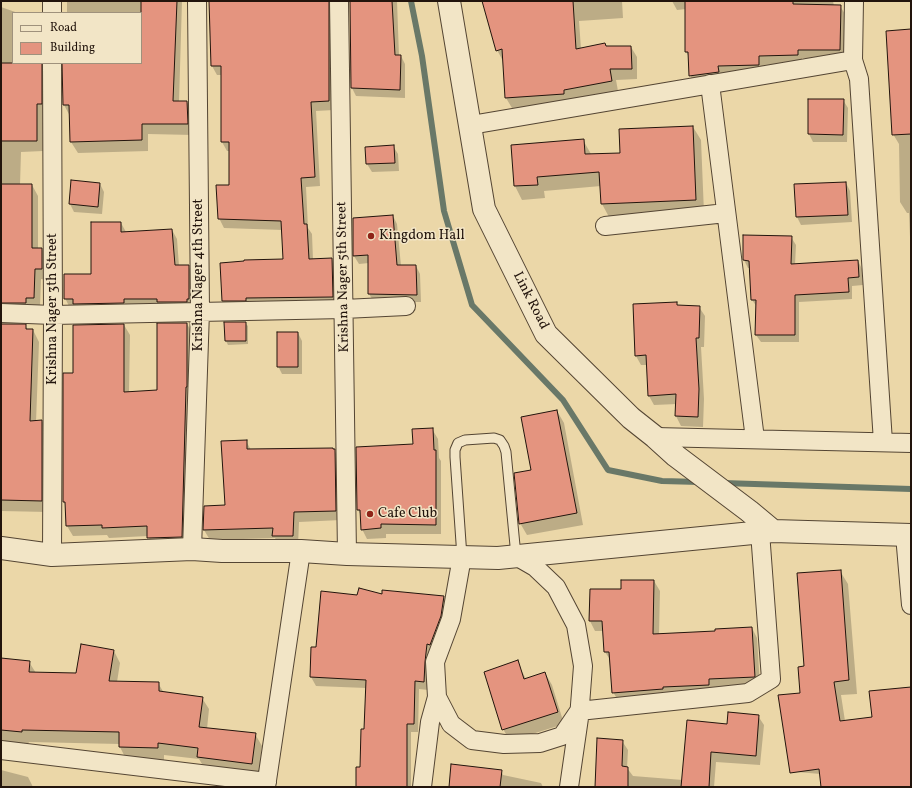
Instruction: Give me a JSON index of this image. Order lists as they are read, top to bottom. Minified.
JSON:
{"streets":{"street":["Krishna Nager 4th Street","Krishna Nager 5th Street","Link Road","Krishna Nager 3th Street"]},"places":["Kingdom Hall","Cafe Club"],"legend":["Road","Building"]}
